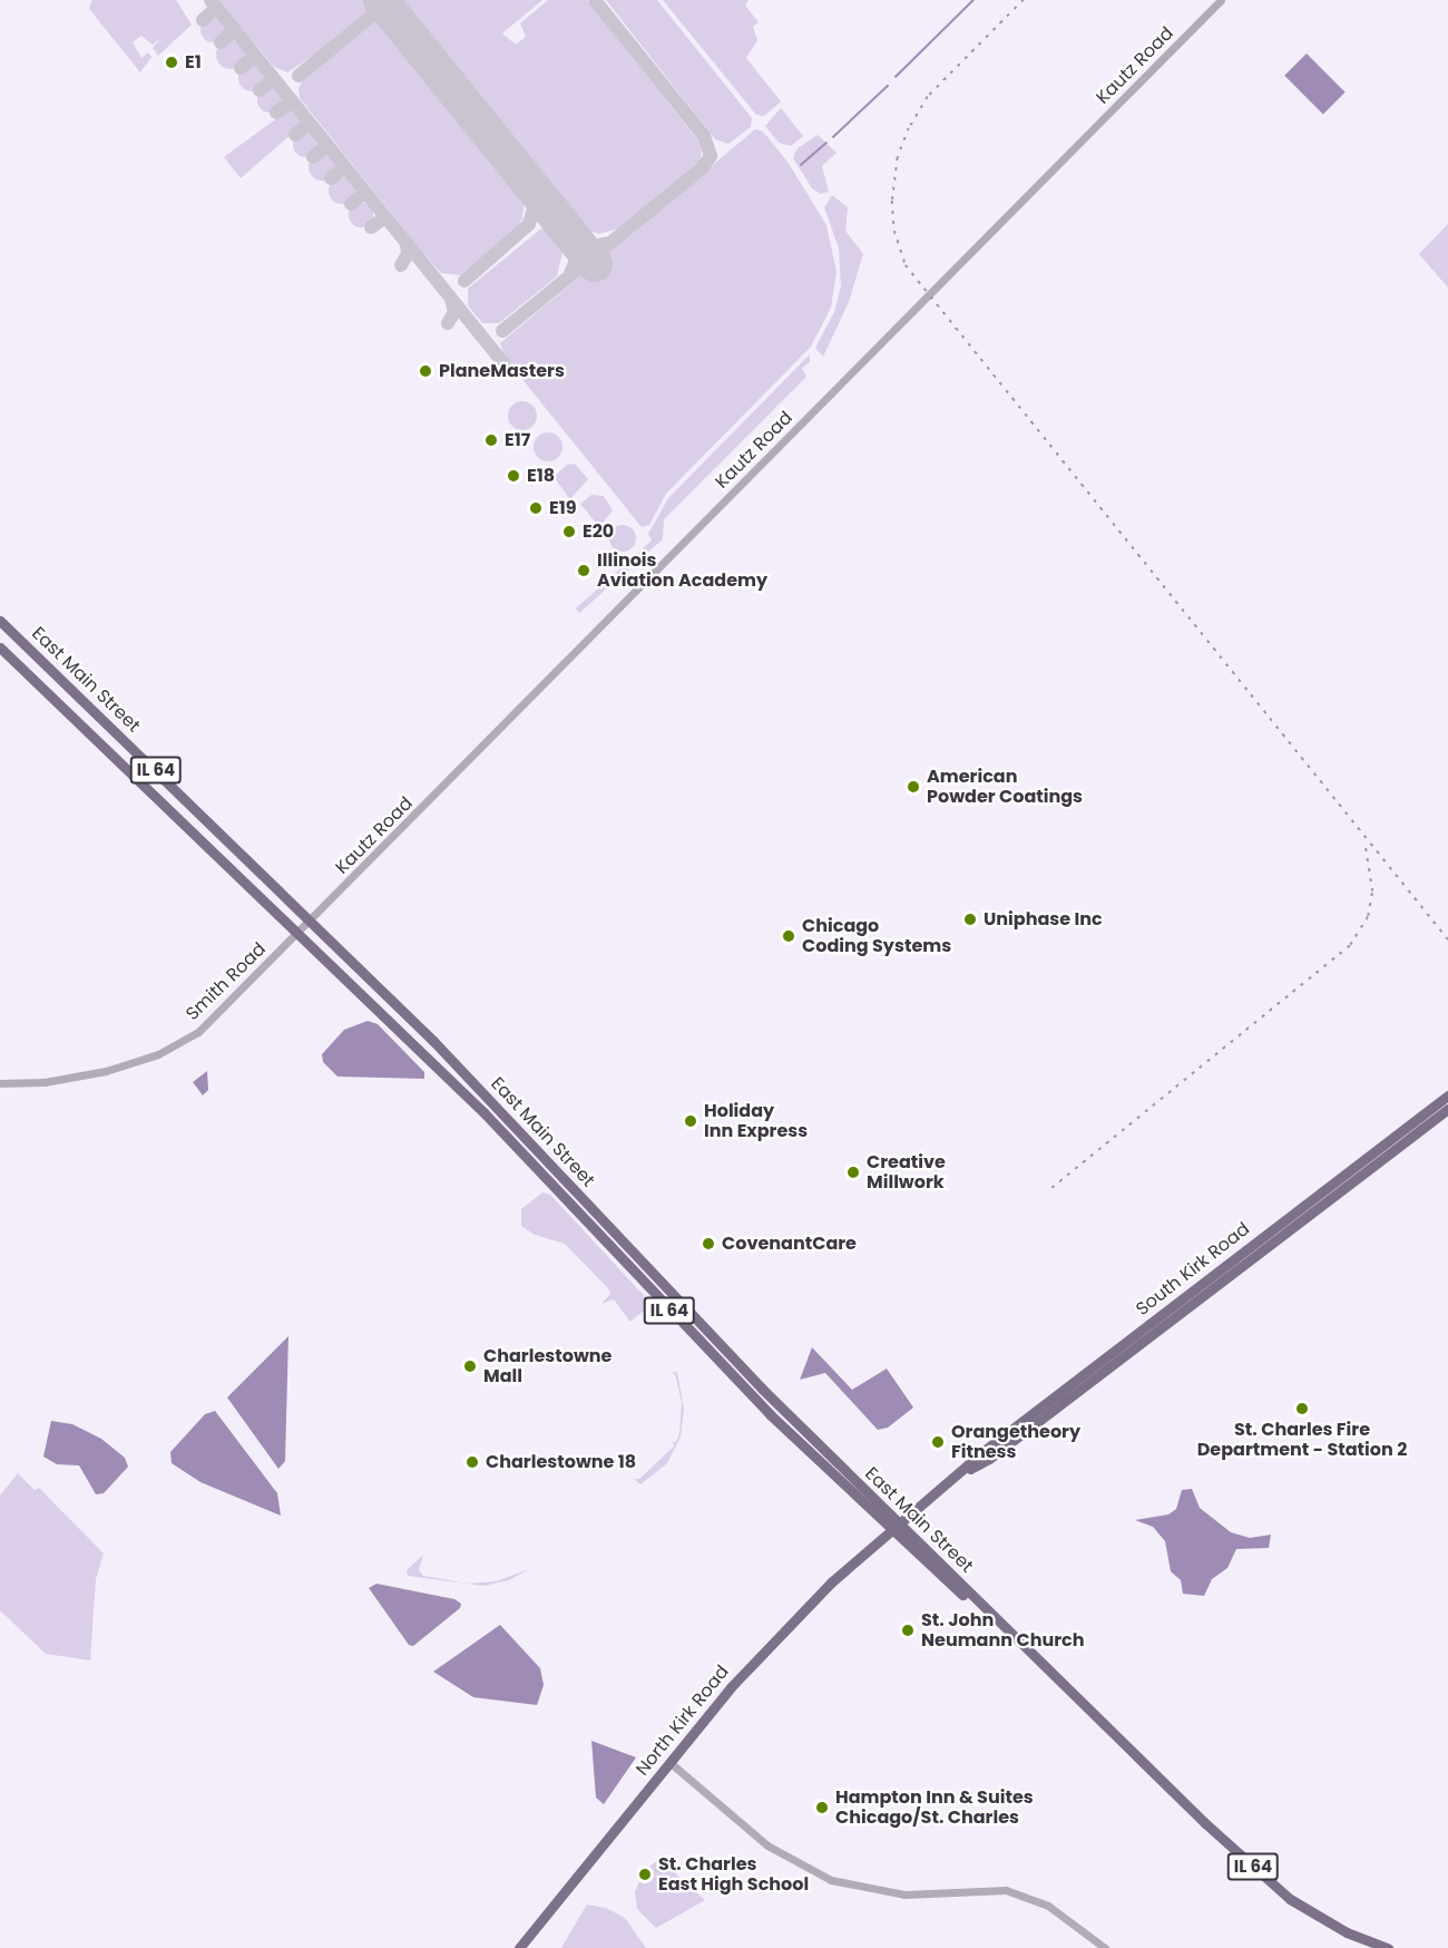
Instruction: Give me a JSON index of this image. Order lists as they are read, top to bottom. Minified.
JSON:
{"streets":{"main road":["East Main Street","IL 64","South Kirk Road","North Kirk Road"],"street":["Kautz Road","Smith Road"]},"crossings":[["Kautz Road","East Main Street"],["Kautz Road","Smith Road"],["East Main Street","Smith Road"],["East Main Street","South Kirk Road"],["East Main Street","North Kirk Road"],["South Kirk Road","North Kirk Road"]],"places":["E1","PlaneMasters","E17","E18","E19","E20","Illinois Aviation Academy","American Powder Coatings","Uniphase Inc","Chicago Coding Systems","Holiday Inn Express","Creative Millwork","CovenantCare","Charlestowne Mall","St. Charles Fire Department - Station 2","Orangetheory Fitness","Charlestowne 18","St. John Neumann Church","Hampton Inn & Suites Chicago/St. Charles","St. Charles East High School"]}
